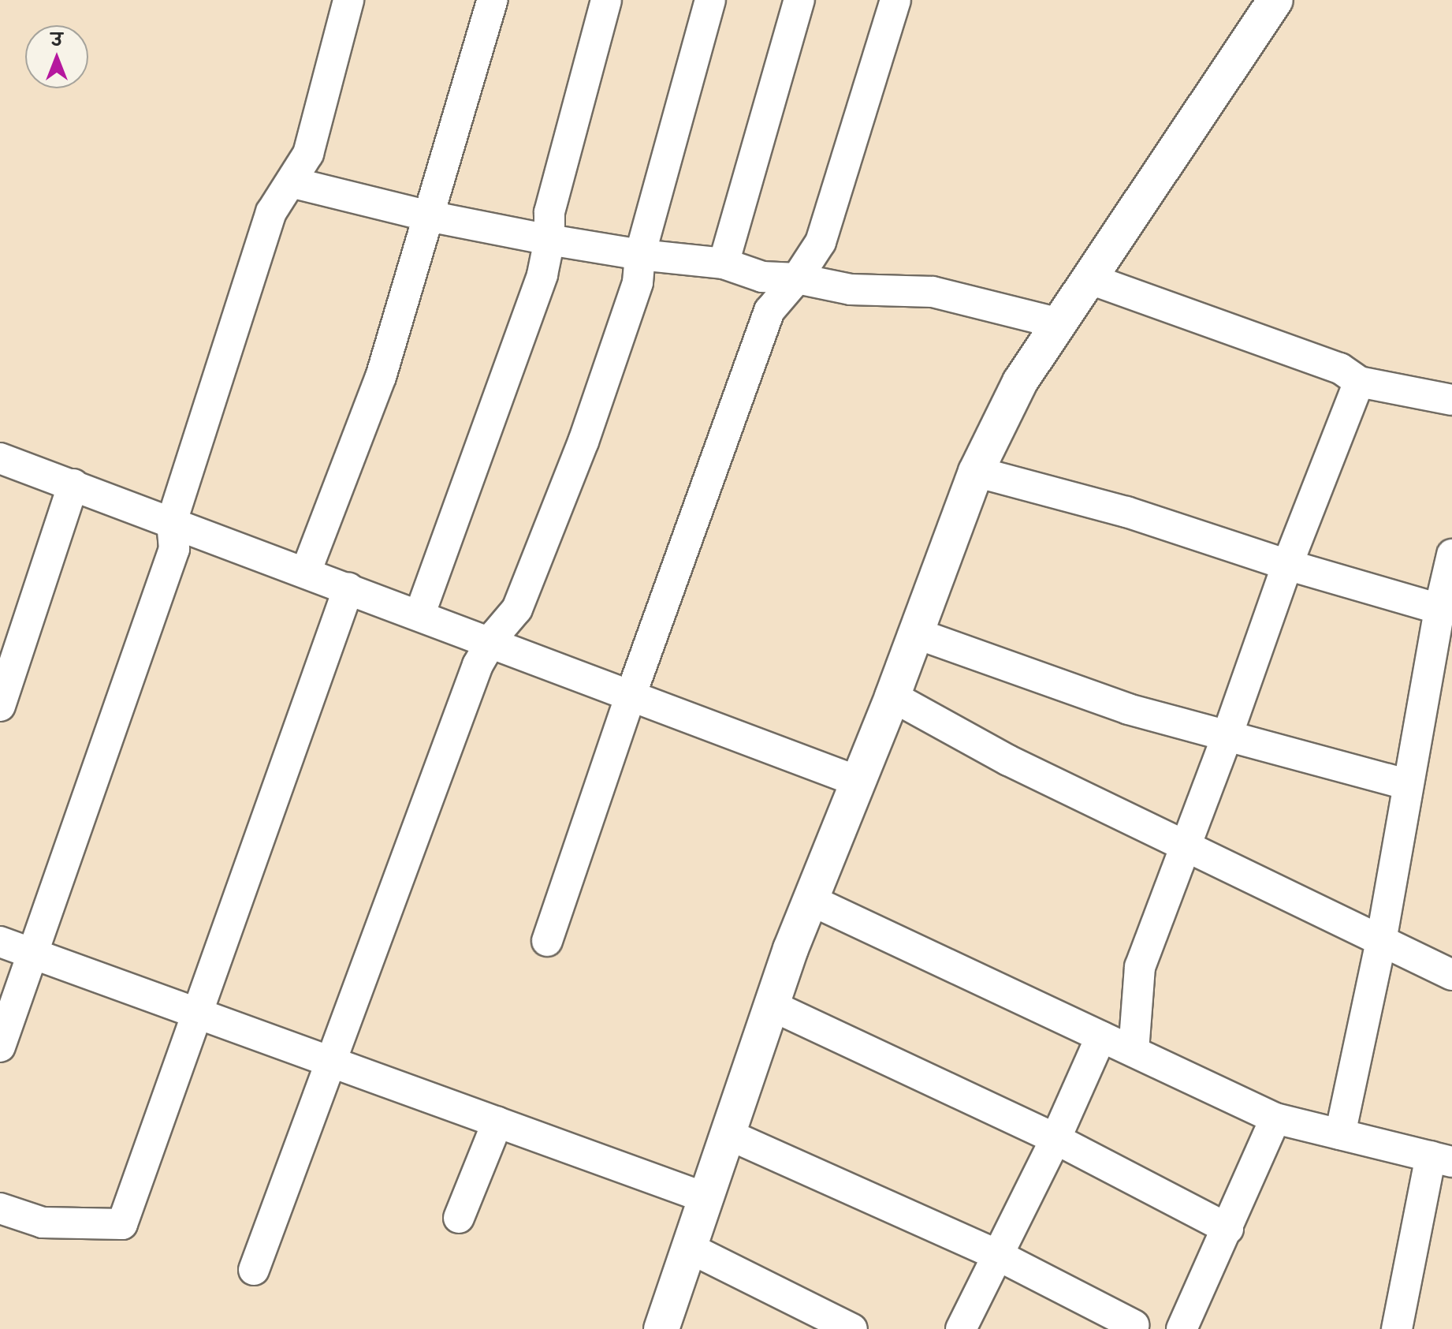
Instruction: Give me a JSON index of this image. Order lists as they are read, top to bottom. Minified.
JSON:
{"north":"top"}
